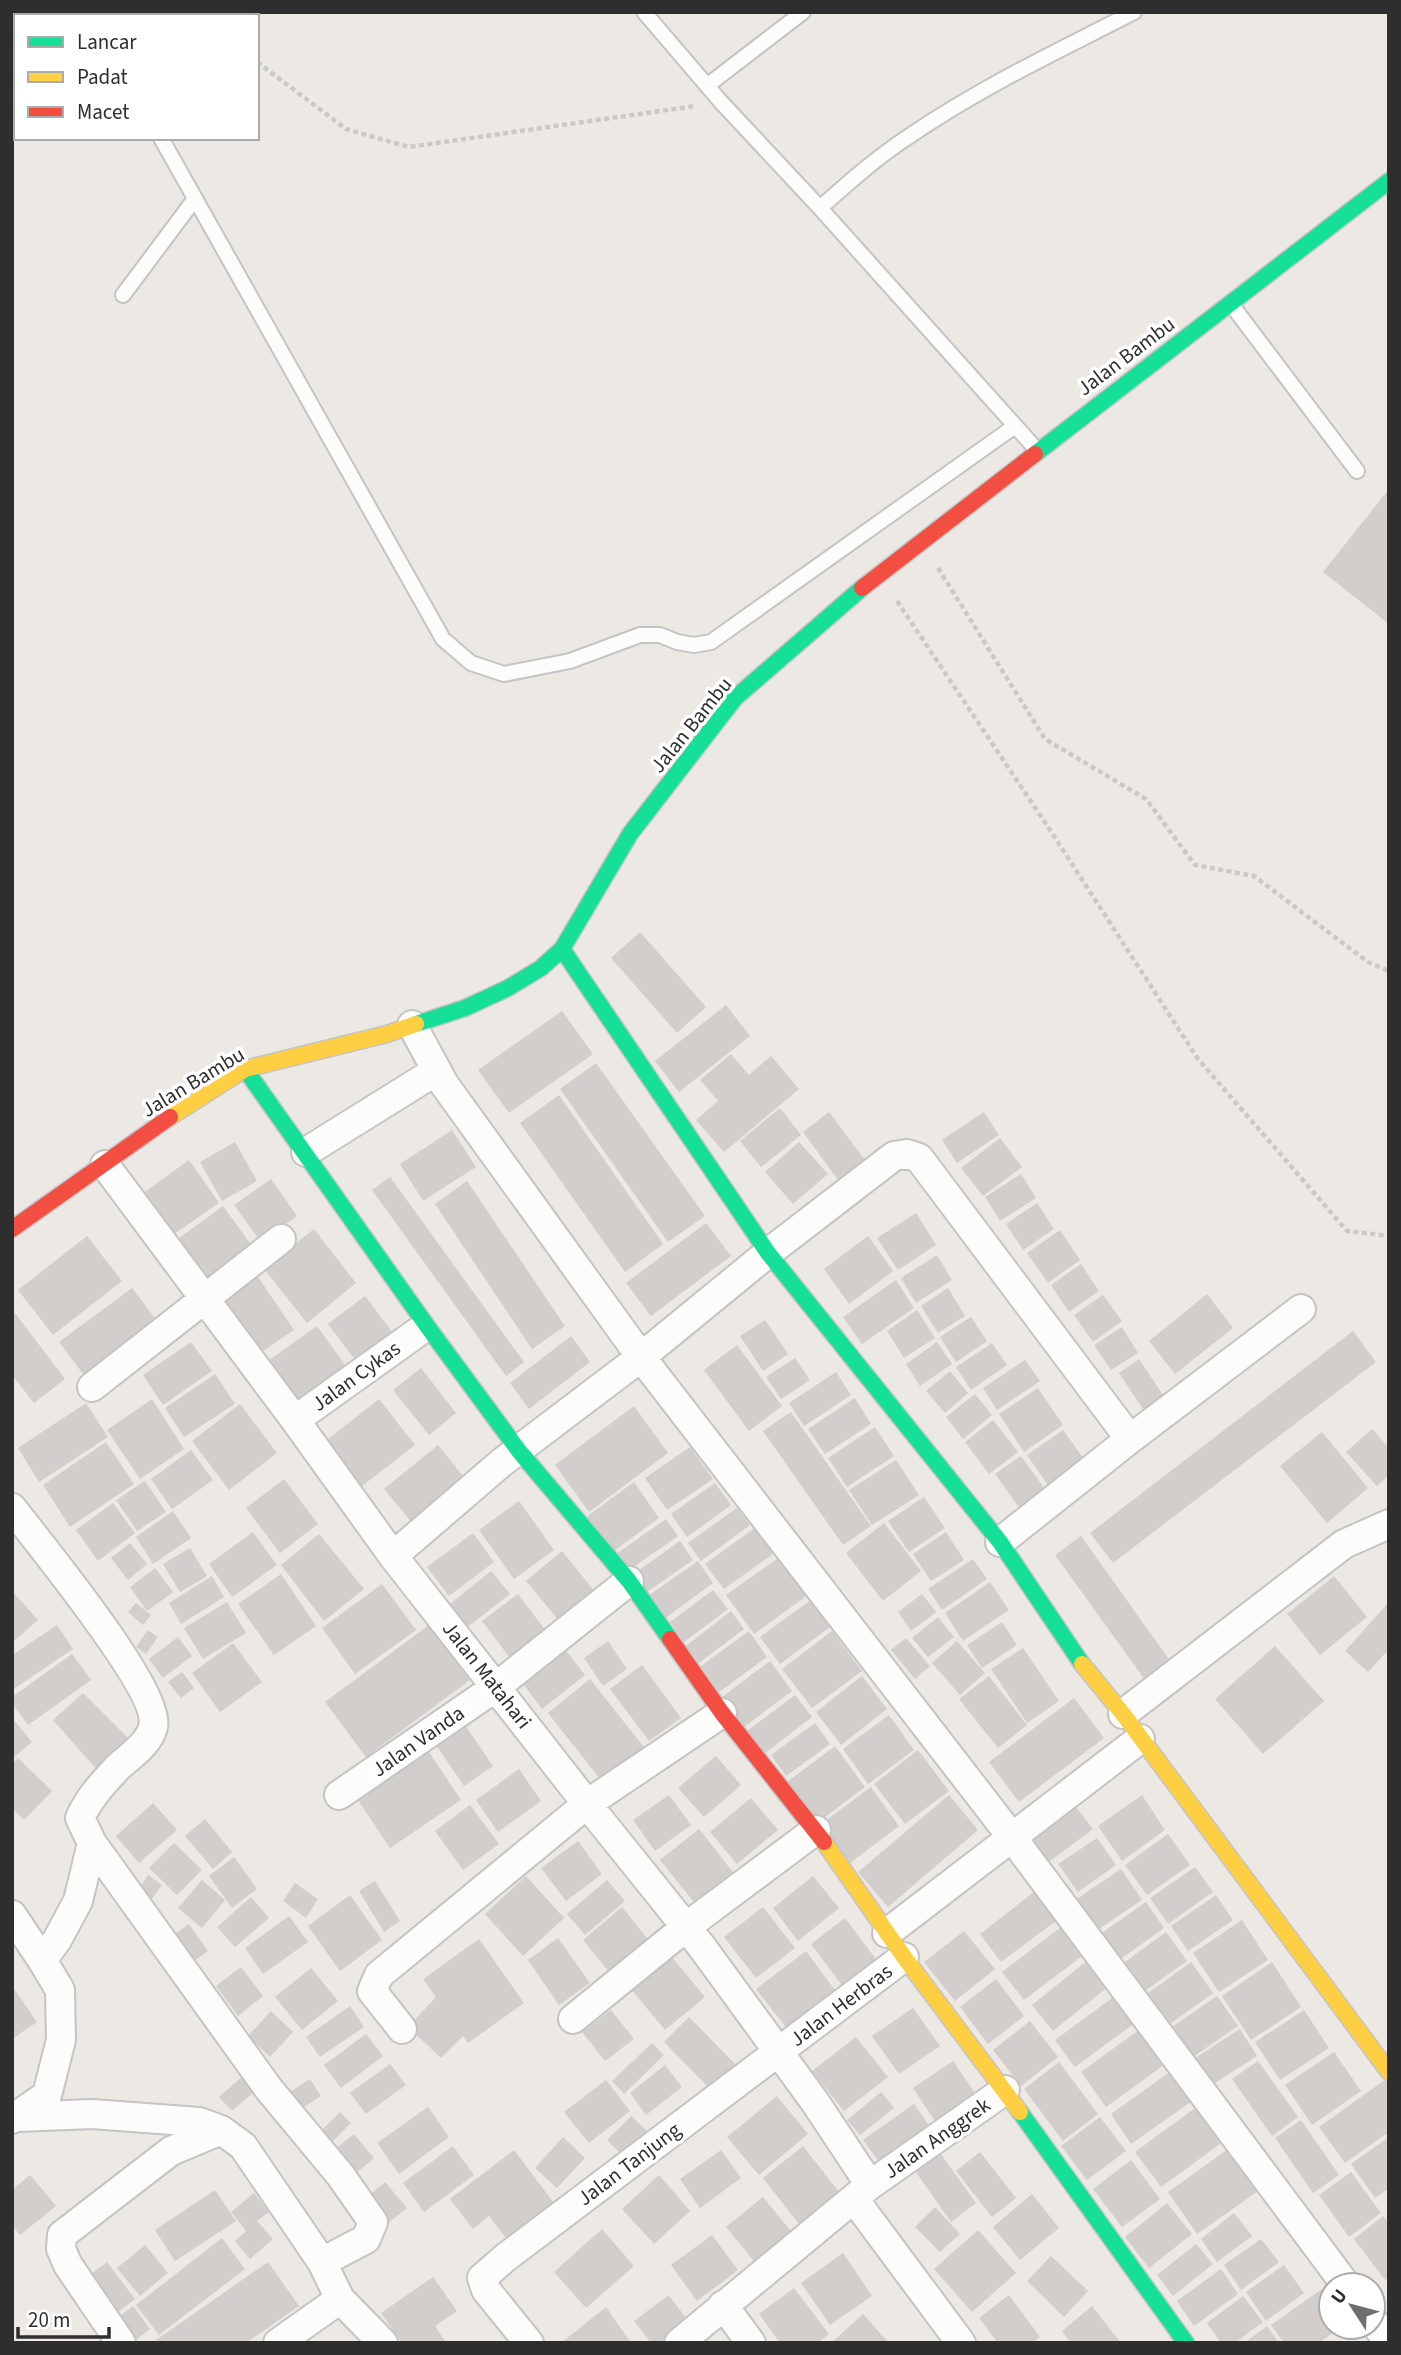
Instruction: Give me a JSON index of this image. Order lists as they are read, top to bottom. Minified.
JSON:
{"streets":{"street":["Jalan Bambu","Jalan Cykas","Jalan Matahari","Jalan Vanda","Jalan Herbras","Jalan Anggrek","Jalan Tanjung"]},"crossings":[["Jalan Bambu","Jalan Matahari"],["Jalan Cykas","Jalan Matahari"],["Jalan Matahari","Jalan Vanda"],["Jalan Matahari","Jalan Herbras"],["Jalan Matahari","Jalan Anggrek"],["Jalan Matahari","Jalan Tanjung"],["Jalan Herbras","Jalan Tanjung"]],"legend":["Lancar","Padat","Macet"],"scale_bar":"20 m","north":"top left"}
